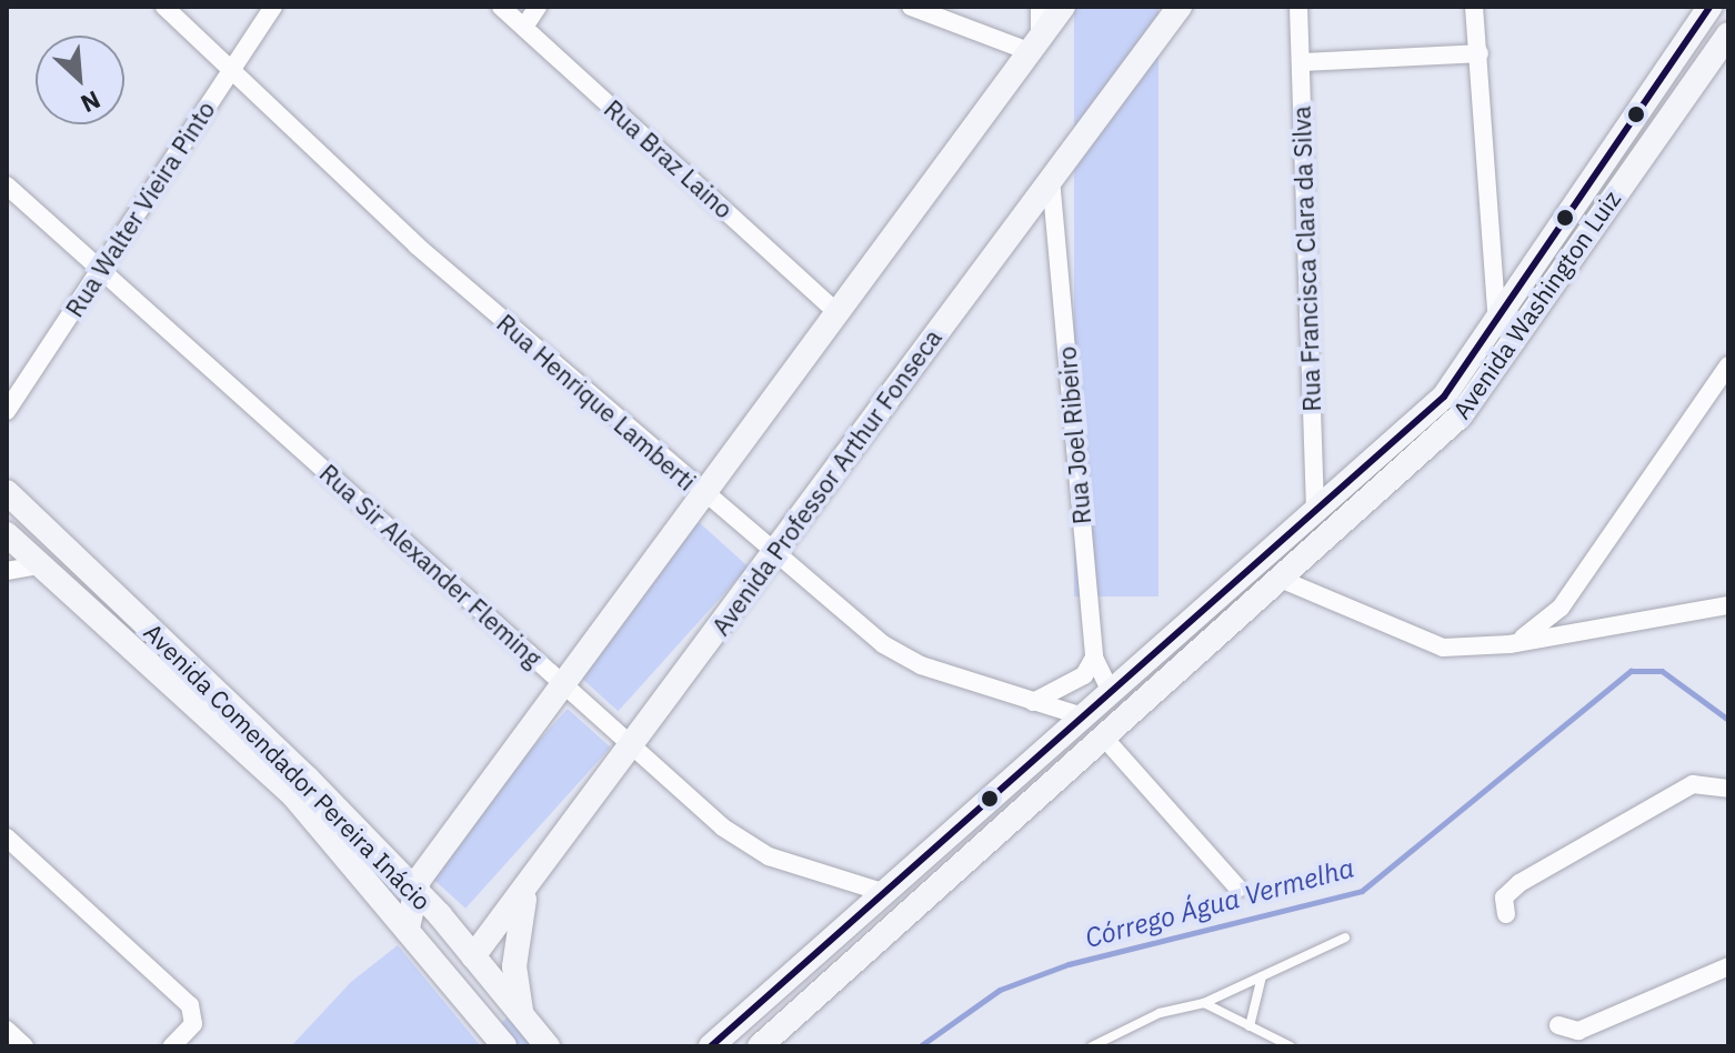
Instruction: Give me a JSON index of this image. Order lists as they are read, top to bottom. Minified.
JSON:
{"streets":{"main road":["Avenida Washington Luiz","Avenida Professor Arthur Fonseca","Avenida Comendador Pereira Inácio"],"street":["Rua Braz Laino","Rua Walter Vieira Pinto","Rua Francisca Clara da Silva","Rua Henrique Lamberti","Rua Joel Ribeiro","Rua Sir Alexander Fleming"]},"crossings":[["Rua Walter Vieira Pinto","Rua Henrique Lamberti"],["Rua Walter Vieira Pinto","Rua Sir Alexander Fleming"],["Rua Francisca Clara da Silva","Avenida Washington Luiz"],["Avenida Washington Luiz","Rua Henrique Lamberti"],["Avenida Washington Luiz","Rua Joel Ribeiro"],["Avenida Washington Luiz","Rua Sir Alexander Fleming"],["Rua Henrique Lamberti","Avenida Professor Arthur Fonseca"],["Rua Joel Ribeiro","Avenida Professor Arthur Fonseca"],["Avenida Professor Arthur Fonseca","Rua Sir Alexander Fleming"],["Avenida Professor Arthur Fonseca","Avenida Comendador Pereira Inácio"]],"water":["Córrego Água Vermelha"],"north":"bottom right"}
